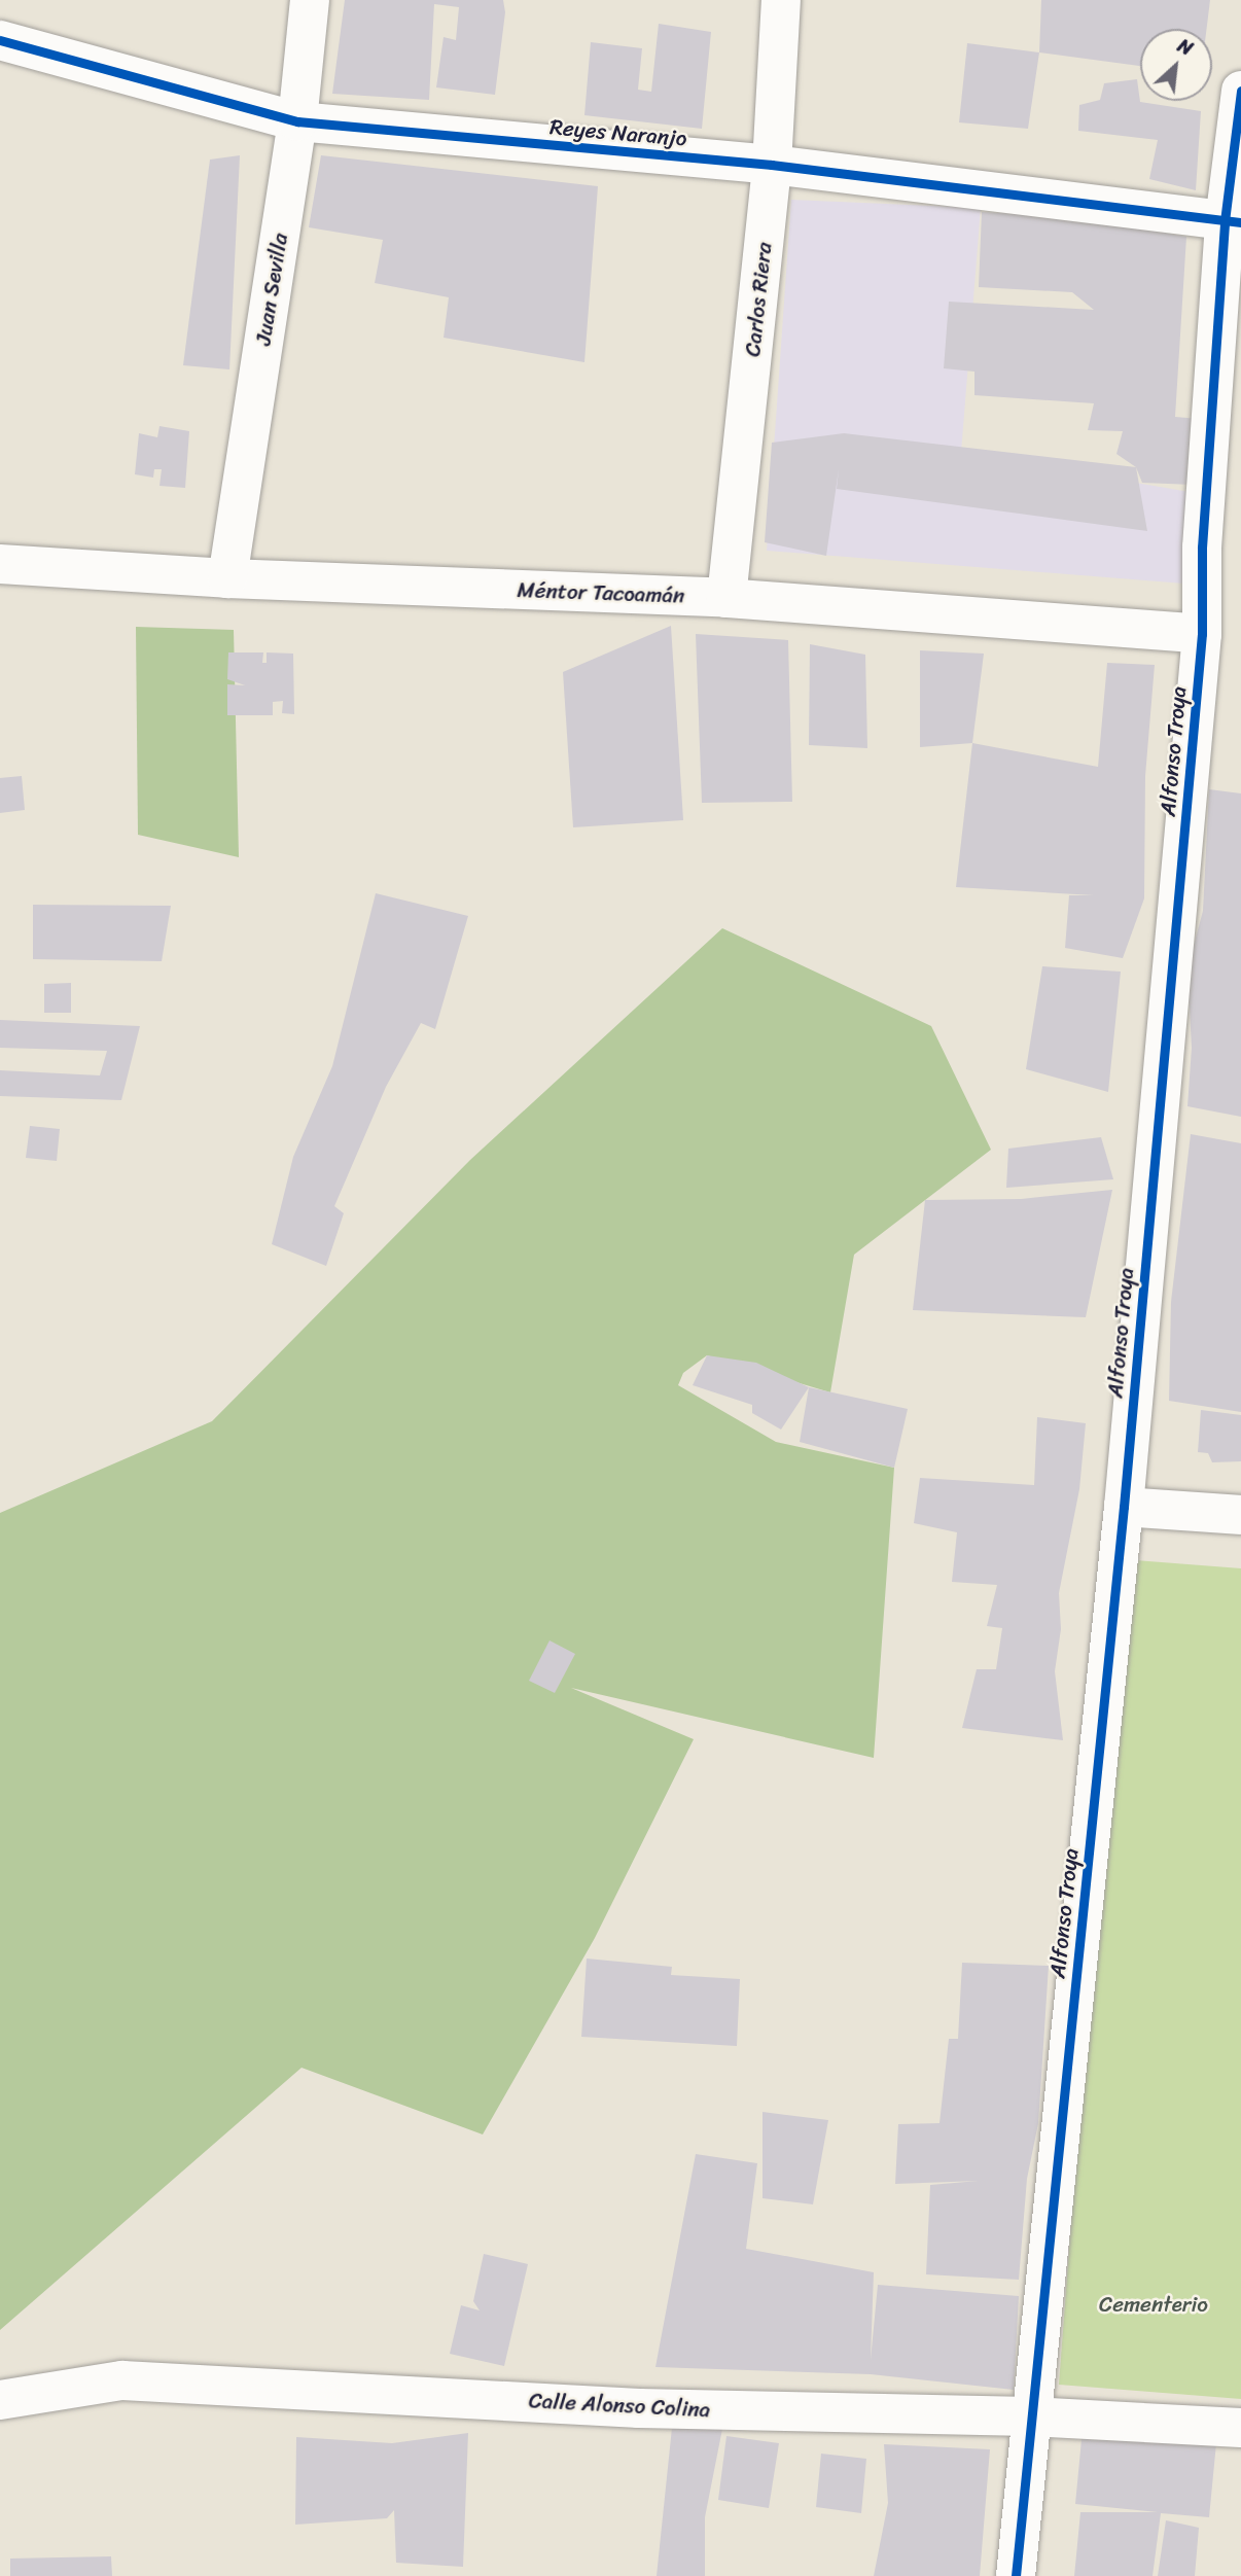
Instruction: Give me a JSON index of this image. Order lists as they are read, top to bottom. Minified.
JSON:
{"streets":{"street":["Reyes Naranjo","Juan Sevilla","Carlos Riera","Méntor Tacoamán","Alfonso Troya","Calle Alonso Colina"]},"crossings":[["Reyes Naranjo","Juan Sevilla"],["Reyes Naranjo","Carlos Riera"],["Reyes Naranjo","Alfonso Troya"],["Juan Sevilla","Méntor Tacoamán"],["Carlos Riera","Méntor Tacoamán"],["Méntor Tacoamán","Alfonso Troya"],["Alfonso Troya","Calle Alonso Colina"]],"parks":["Cementerio"],"north":"top right"}
